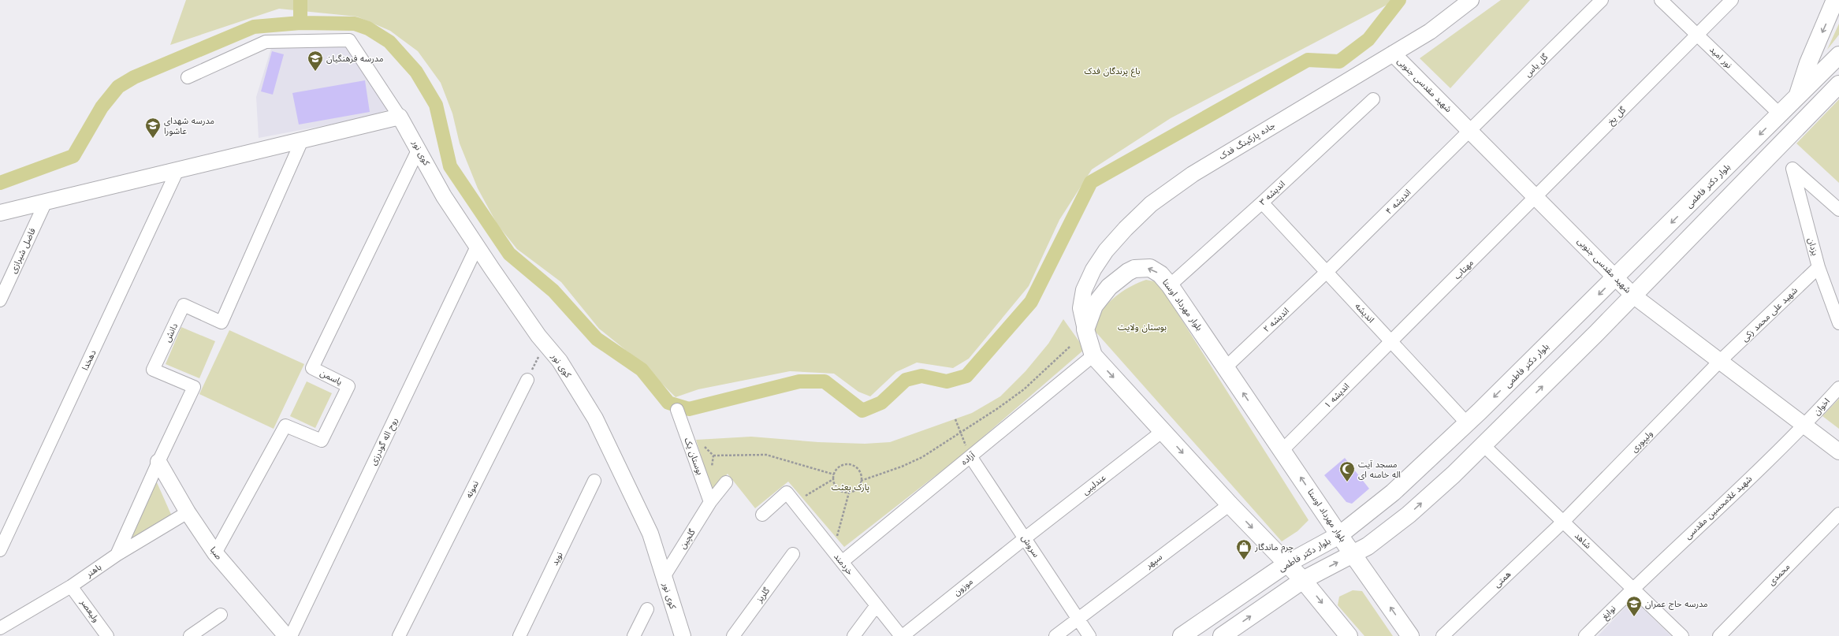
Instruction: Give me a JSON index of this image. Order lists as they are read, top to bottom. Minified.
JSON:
{"streets":{"main road":["بلوار دکتر فاطمی","بلوار مهرداد اوستا"],"street":["نور امید","گل یاس","شهید مقدسی جنوبی","گل یخ","جاده پارکینگ فدک","کوی نور","اندیشه ۳","اندیشه ۴","یزدان","فاضل شیرازی","مهتاب","اندیشه","شهید علی محمد زکی","اندیشه ۲","دانش","دهخدا","یاسمن","اندیشه ۱","اخوان","روح اله گودرزی","ولیپوری","بوستان یک","آزاده","عندلیبی","نمونه","شهید غلامحسین مقدسی","گلچین","شاهد","سروش","صبا","نوید","سپهر","خردمند","باهنر","محمدی","همتی","موزون","گلریز","ولیعصر","نوابغ"]},"crossings":[["نور امید","گل یخ"],["نور امید","بلوار دکتر فاطمی"],["گل یاس","شهید مقدسی جنوبی"],["گل یاس","اندیشه ۴"],["شهید مقدسی جنوبی","گل یخ"],["شهید مقدسی جنوبی","جاده پارکینگ فدک"],["شهید مقدسی جنوبی","بلوار دکتر فاطمی"],["شهید مقدسی جنوبی","اندیشه ۴"],["شهید مقدسی جنوبی","مهتاب"],["شهید مقدسی جنوبی","شهید علی محمد زکی"],["شهید مقدسی جنوبی","اخوان"],["شهید مقدسی جنوبی","ولیپوری"],["شهید مقدسی جنوبی","شهید غلامحسین مقدسی"],["گل یخ","مهتاب"],["جاده پارکینگ فدک","بلوار مهرداد اوستا"],["کوی نور","یاسمن"],["کوی نور","روح اله گودرزی"],["کوی نور","گلچین"],["بلوار دکتر فاطمی","بلوار مهرداد اوستا"],["بلوار دکتر فاطمی","اندیشه"],["اندیشه ۳","بلوار مهرداد اوستا"],["اندیشه ۳","اندیشه"],["اندیشه ۴","اندیشه"],["اندیشه ۴","اندیشه ۲"],["یزدان","شهید علی محمد زکی"],["مهتاب","اندیشه"],["مهتاب","اندیشه ۱"],["بلوار مهرداد اوستا","اندیشه ۲"],["بلوار مهرداد اوستا","اندیشه ۱"],["اندیشه","اندیشه ۲"],["اندیشه","اندیشه ۱"],["شهید علی محمد زکی","ولیپوری"],["دانش","صبا"],["دانش","باهنر"],["یاسمن","صبا"],["اخوان","شهید غلامحسین مقدسی"],["ولیپوری","شاهد"],["ولیپوری","همتی"],["بوستان یک","گلچین"],["آزاده","سروش"],["آزاده","خردمند"],["عندلیبی","سروش"],["عندلیبی","موزون"],["شهید غلامحسین مقدسی","شاهد"],["شهید غلامحسین مقدسی","نوابغ"],["شاهد","همتی"],["شاهد","نوابغ"],["سروش","سپهر"],["سروش","موزون"],["صبا","باهنر"],["خردمند","موزون"],["باهنر","ولیعصر"]],"parks":["باغ پرندگان فدک","بوستان ولایت","پارک بعثت"],"places":{"school or university":["مدرسه فرهنگیان","مدرسه شهدای عاشورا","مدرسه حاج عمران"],"mosque":["مسجد آیت اله خامنه ای"],"shop":["چرم ماندگار"]}}
